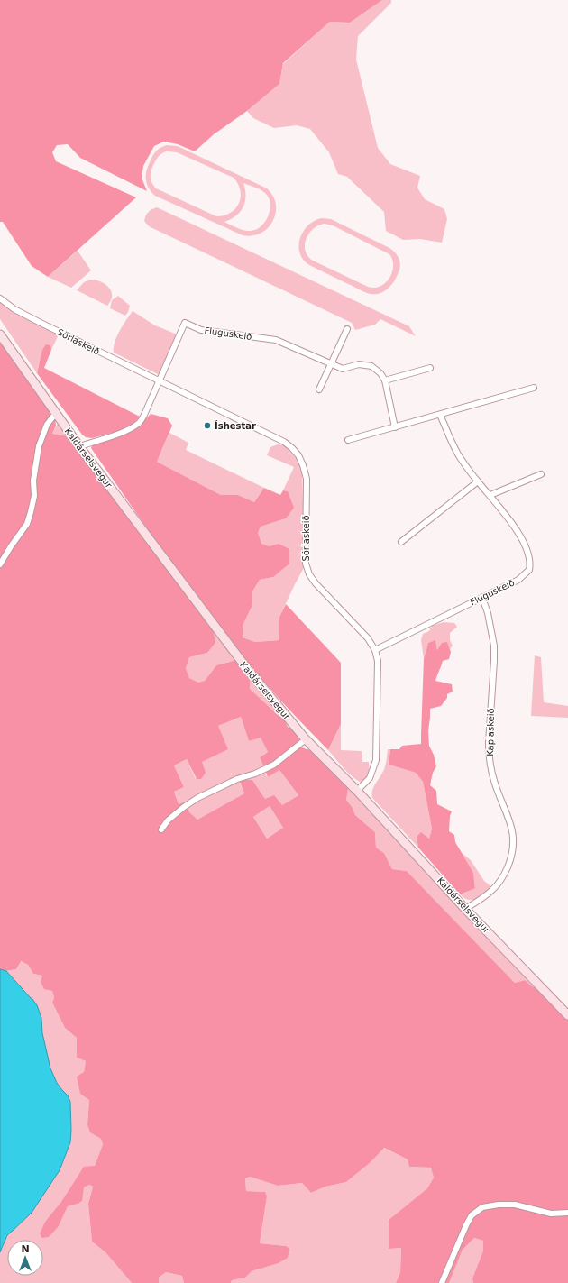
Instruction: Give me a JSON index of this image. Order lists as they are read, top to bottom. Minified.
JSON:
{"streets":{"street":["Fluguskeið","Sörlaskeið","Kaldárselsvegur","Kaplaskeið"]},"crossings":[["Fluguskeið","Sörlaskeið"],["Fluguskeið","Kaplaskeið"],["Sörlaskeið","Kaldárselsvegur"],["Kaldárselsvegur","Kaplaskeið"]],"places":["Íshestar"],"north":"top"}
